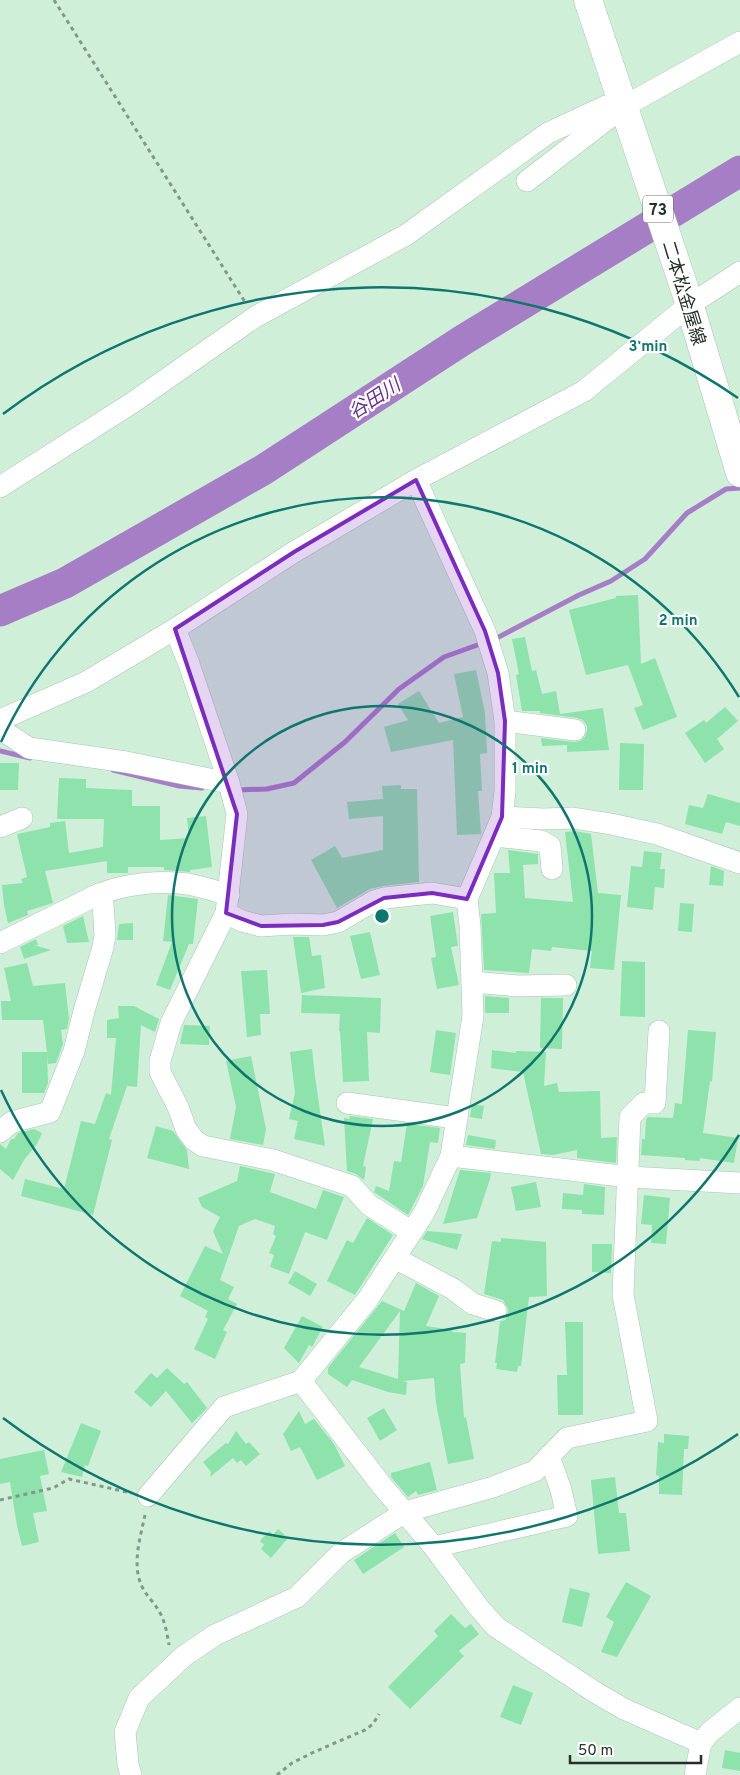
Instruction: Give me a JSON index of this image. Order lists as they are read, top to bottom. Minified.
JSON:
{"streets":{"main road":["73","二本松金屋線"]},"water":["谷田川"],"scale_bar":"50 m","rings":["3 min","2 min","1 min"]}
